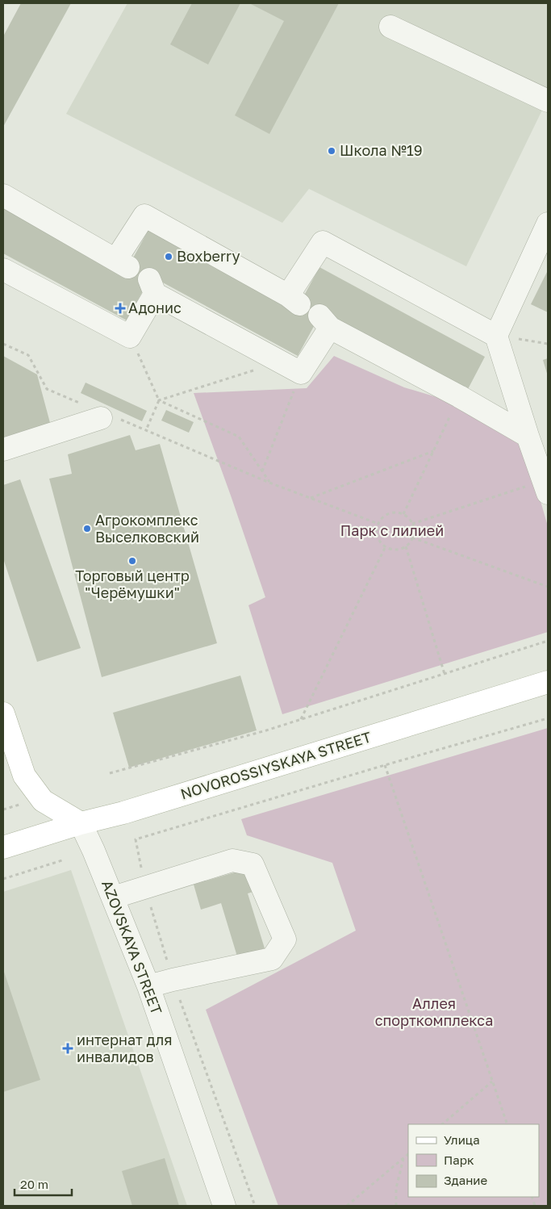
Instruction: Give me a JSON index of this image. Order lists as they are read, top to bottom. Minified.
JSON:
{"streets":{"main road":["NOVOROSSIYSKAYA STREET"],"street":["AZOVSKAYA STREET"]},"crossings":[["NOVOROSSIYSKAYA STREET","AZOVSKAYA STREET"]],"parks":["Парк с лилией","Аллея спорткомплекса"],"places":{"other":["Школа №19","Boxberry","Агрокомплекс Выселковский","Торговый центр \"Черёмушки\""],"health":["Адонис","интернат для инвалидов"]},"legend":["Улица","Парк","Здание"],"scale_bar":"20 m"}
